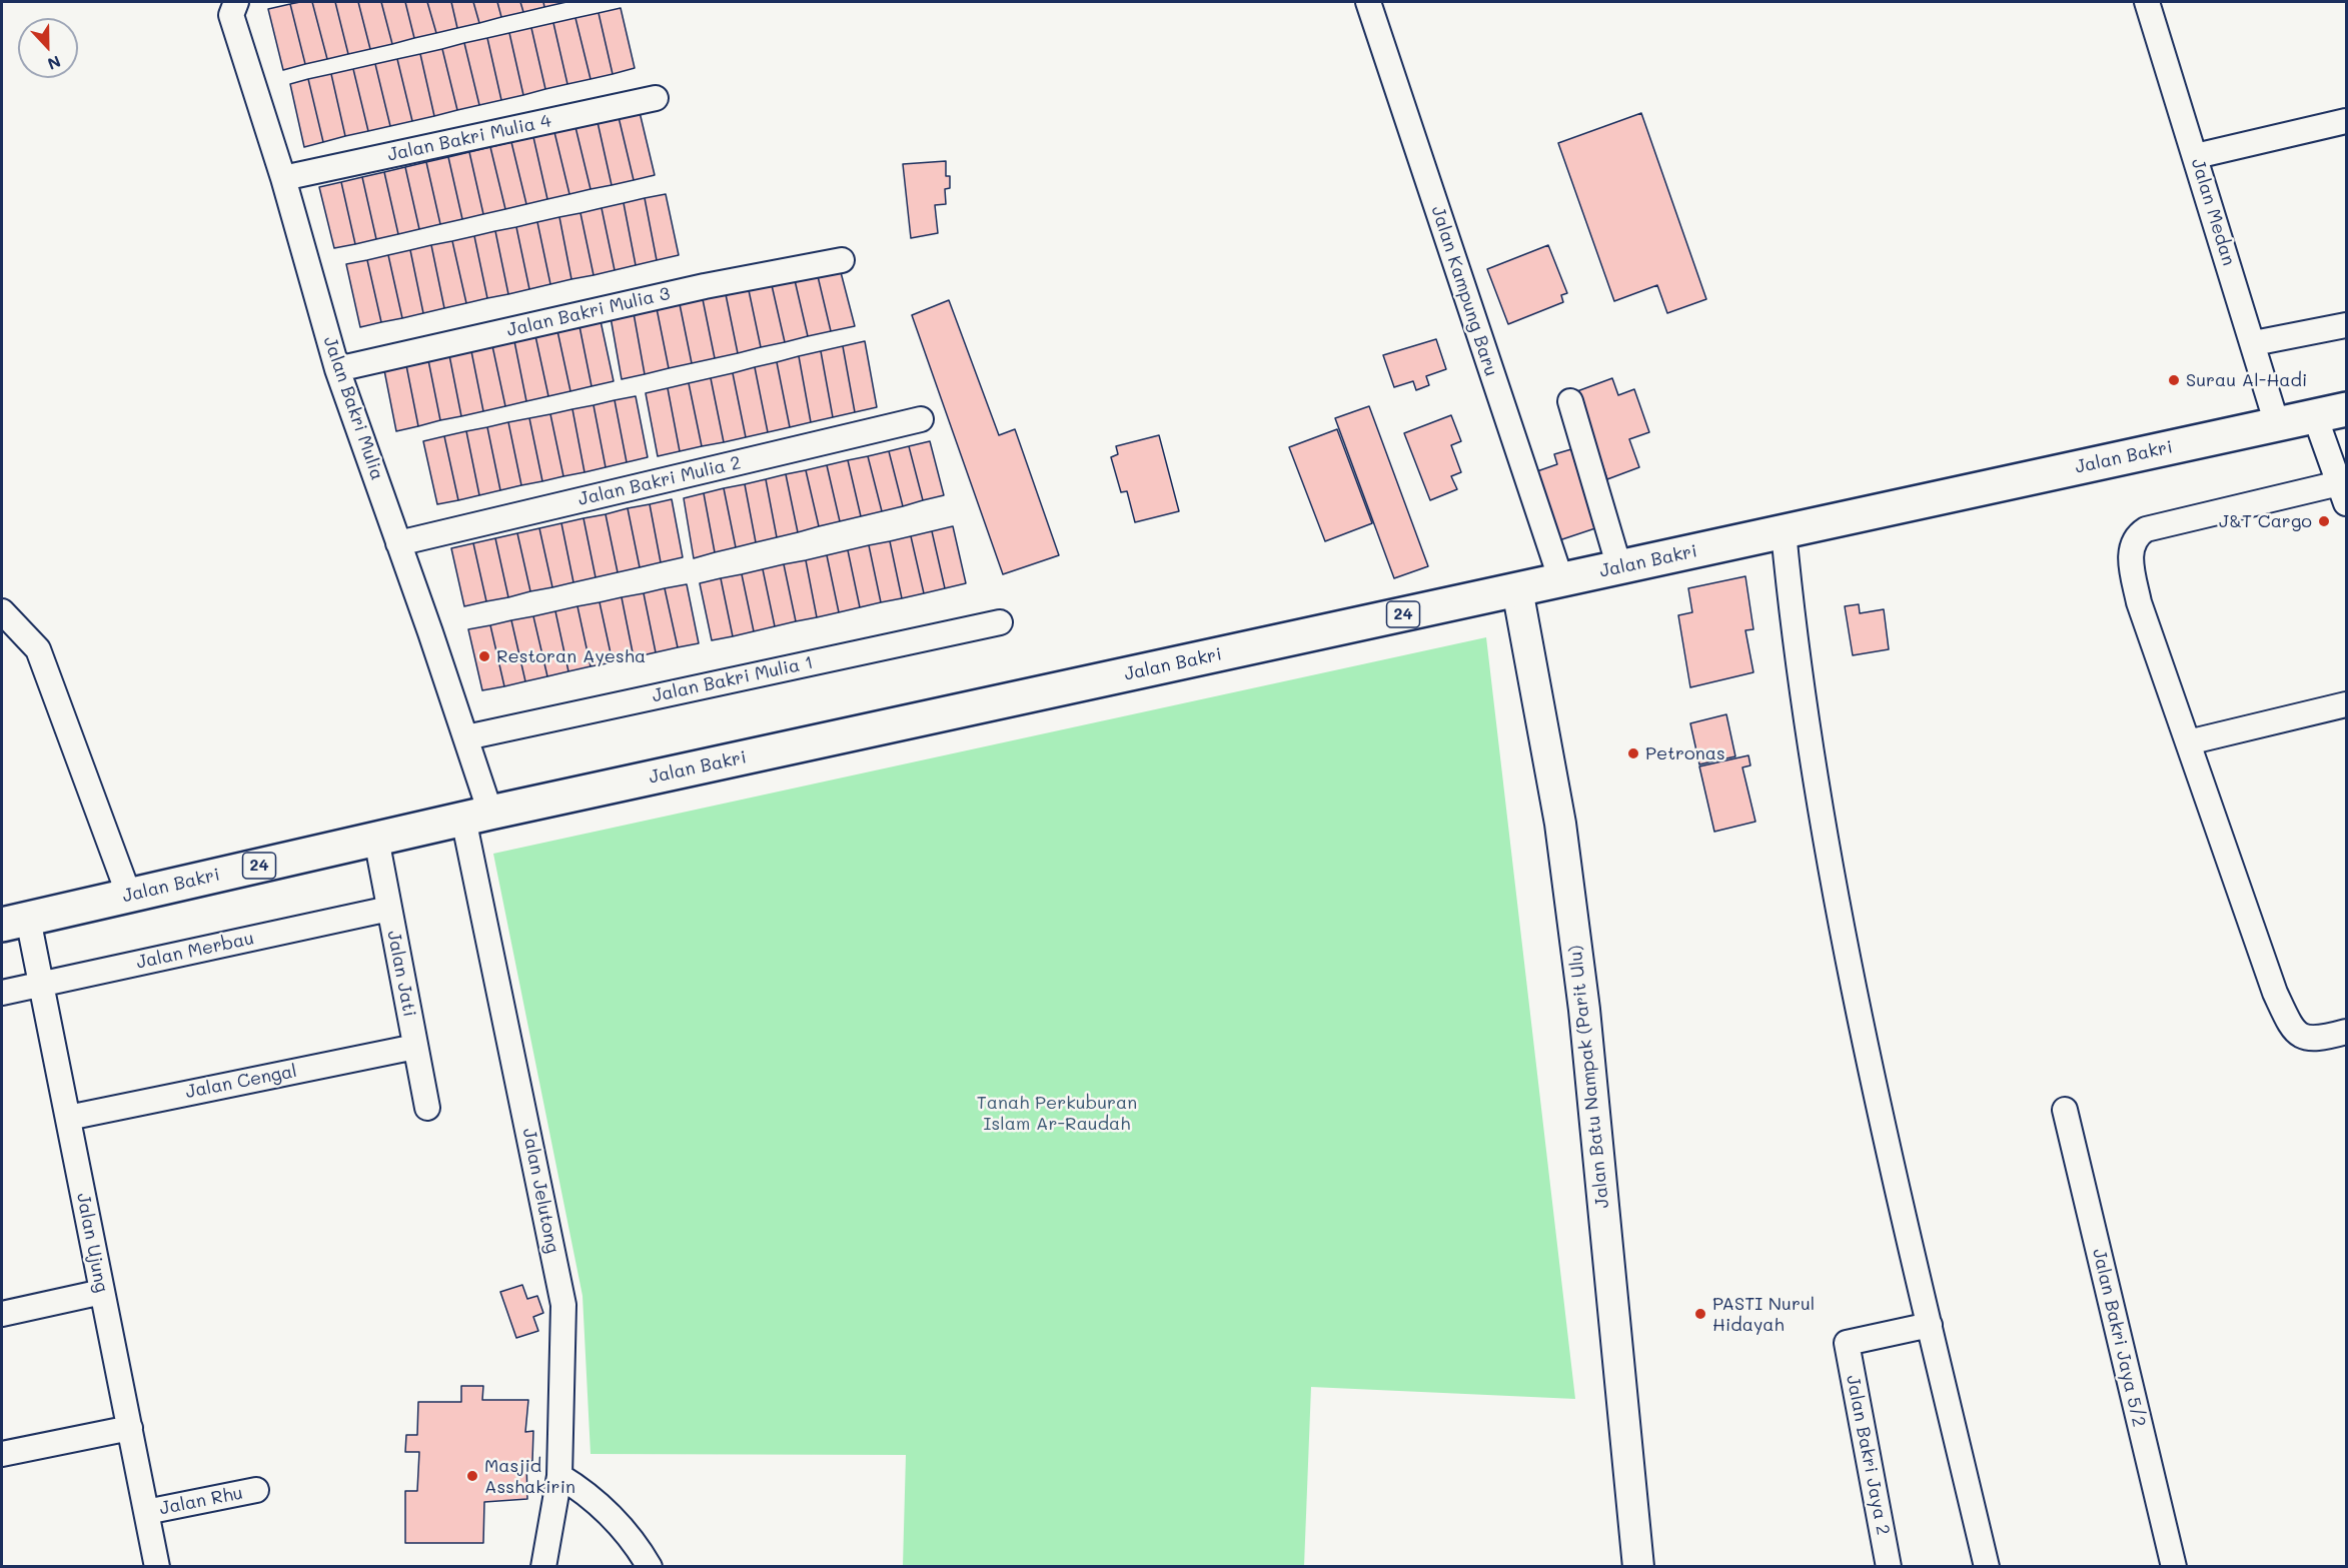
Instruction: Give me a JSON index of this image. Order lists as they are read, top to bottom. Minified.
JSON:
{"streets":{"main road":["Jalan Bakri","24"],"street":["Jalan Bakri Mulia 4","Jalan Medan","Jalan Kampung Baru","Jalan Bakri Mulia 3","Jalan Bakri Mulia","Jalan Bakri Mulia 2","Jalan Bakri Mulia 1","Jalan Merbau","Jalan Jati","Jalan Batu Nampak (Parit Ulu)","Jalan Cengal","Jalan Jelutong","Jalan Ujung","Jalan Bakri Jaya 5/2","Jalan Bakri Jaya 2","Jalan Rhu"]},"crossings":[["Jalan Bakri Mulia 4","Jalan Bakri Mulia"],["Jalan Medan","Jalan Bakri"],["Jalan Kampung Baru","Jalan Bakri"],["Jalan Bakri Mulia 3","Jalan Bakri Mulia"],["Jalan Bakri Mulia","Jalan Bakri"],["Jalan Bakri Mulia","Jalan Bakri Mulia 2"],["Jalan Bakri Mulia","Jalan Bakri Mulia 1"],["Jalan Bakri Mulia","Jalan Jelutong"],["Jalan Bakri","Jalan Jati"],["Jalan Bakri","Jalan Batu Nampak (Parit Ulu)"],["Jalan Bakri","Jalan Jelutong"],["Jalan Bakri","Jalan Ujung"],["Jalan Merbau","Jalan Jati"],["Jalan Merbau","Jalan Ujung"],["Jalan Jati","Jalan Cengal"],["Jalan Cengal","Jalan Ujung"],["Jalan Ujung","Jalan Rhu"]],"parks":["Tanah Perkuburan Islam Ar-Raudah"],"places":["Surau Al-Hadi","J&T Cargo","Restoran Ayesha","Petronas","PASTI Nurul Hidayah","Masjid Asshakirin"],"north":"bottom"}
